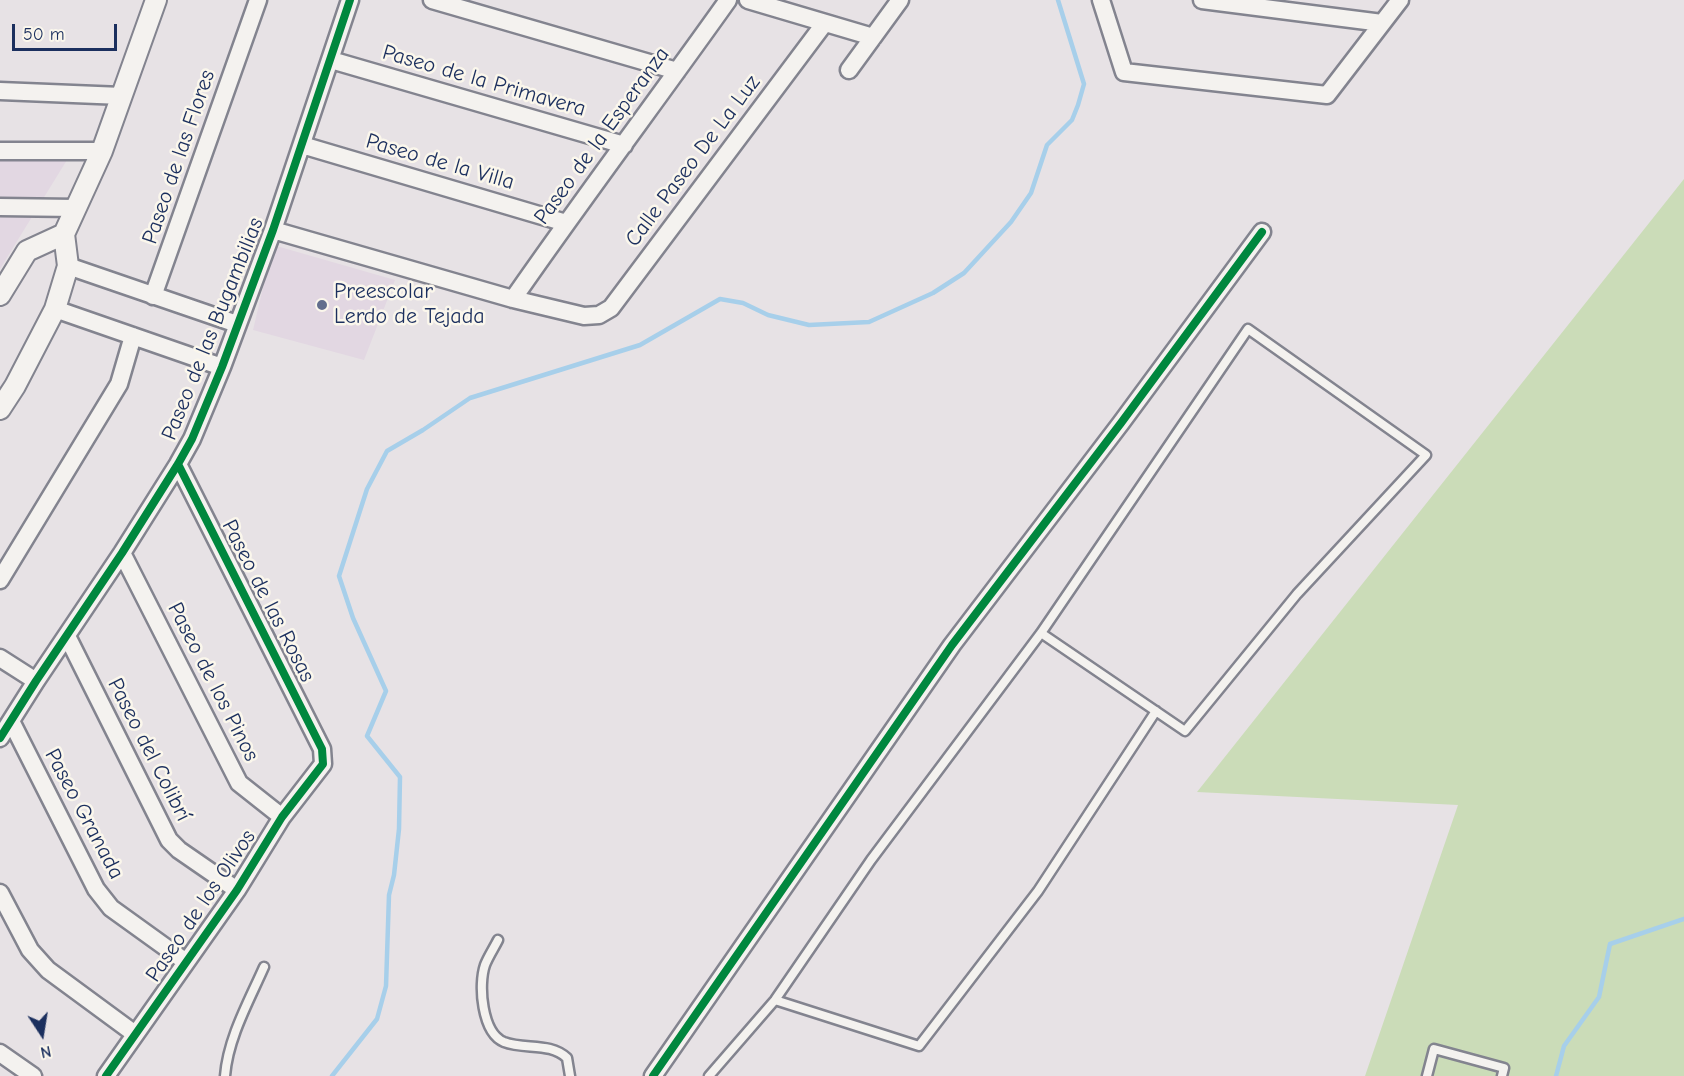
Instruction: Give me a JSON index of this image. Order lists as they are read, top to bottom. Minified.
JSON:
{"streets":{"street":["Paseo de la Primavera","Paseo de la Esperanza","Paseo de las Flores","Calle Paseo De La Luz","Paseo de la Villa","Paseo de las Bugambilias","Paseo de las Rosas","Paseo de los Pinos","Paseo del Colibrí","Paseo Granada","Paseo de los Olivos"]},"crossings":[["Paseo de la Primavera","Paseo de la Esperanza"],["Paseo de la Primavera","Paseo de las Bugambilias"],["Paseo de la Esperanza","Calle Paseo De La Luz"],["Paseo de la Esperanza","Paseo de la Villa"],["Paseo de la Villa","Paseo de las Bugambilias"],["Paseo de las Bugambilias","Paseo de las Rosas"],["Paseo de las Bugambilias","Paseo de los Pinos"],["Paseo de las Bugambilias","Paseo del Colibrí"],["Paseo de las Bugambilias","Paseo Granada"],["Paseo de las Rosas","Paseo de los Olivos"],["Paseo de los Pinos","Paseo de los Olivos"],["Paseo del Colibrí","Paseo de los Olivos"],["Paseo Granada","Paseo de los Olivos"]],"places":["Preescolar Lerdo de Tejada"],"scale_bar":"50 m","north":"bottom"}
